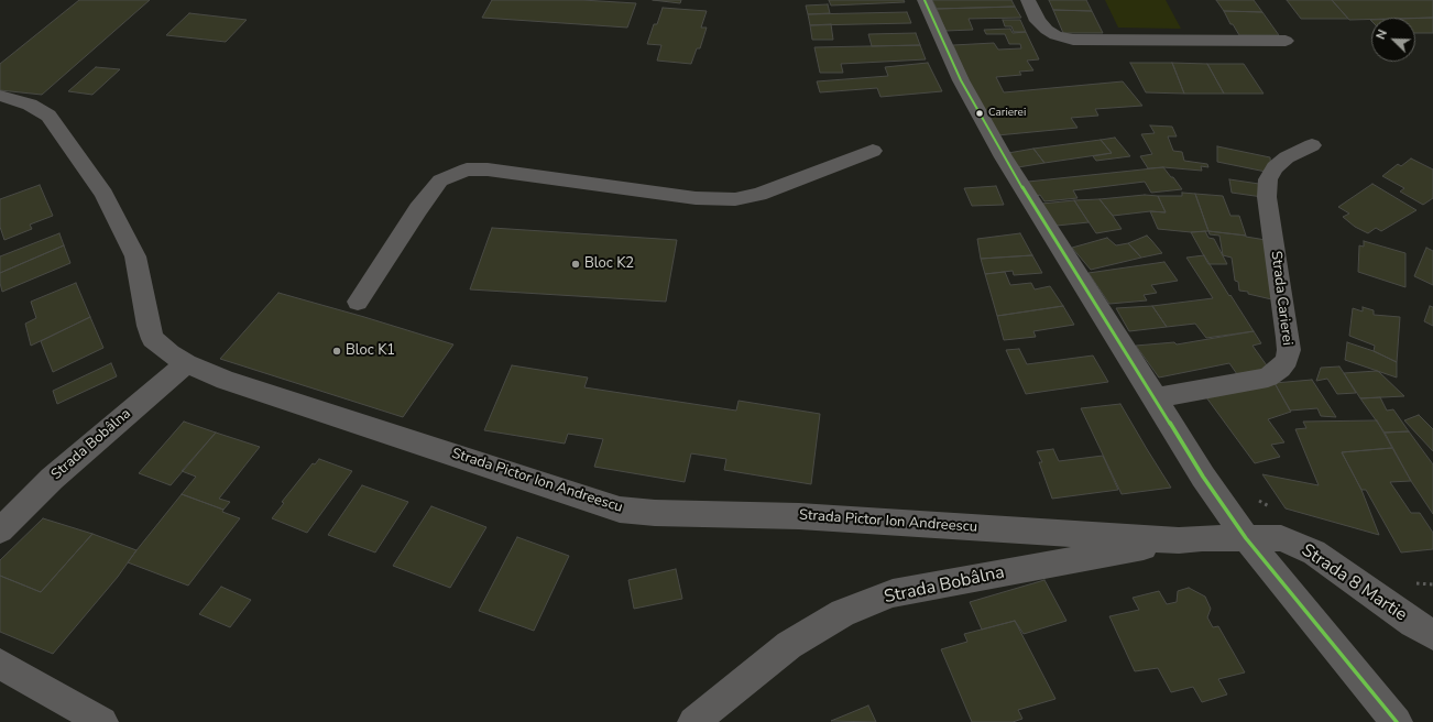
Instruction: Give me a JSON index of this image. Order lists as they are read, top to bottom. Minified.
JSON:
{"streets":{"street":["Strada Carierei","Strada Bobâlna","Strada Pictor Ion Andreescu","Strada 8 Martie"]},"crossings":[["Strada Bobâlna","Strada Pictor Ion Andreescu"],["Strada Pictor Ion Andreescu","Strada 8 Martie"]],"places":["Carierei","Bloc K2","Bloc K1"],"north":"top left"}
